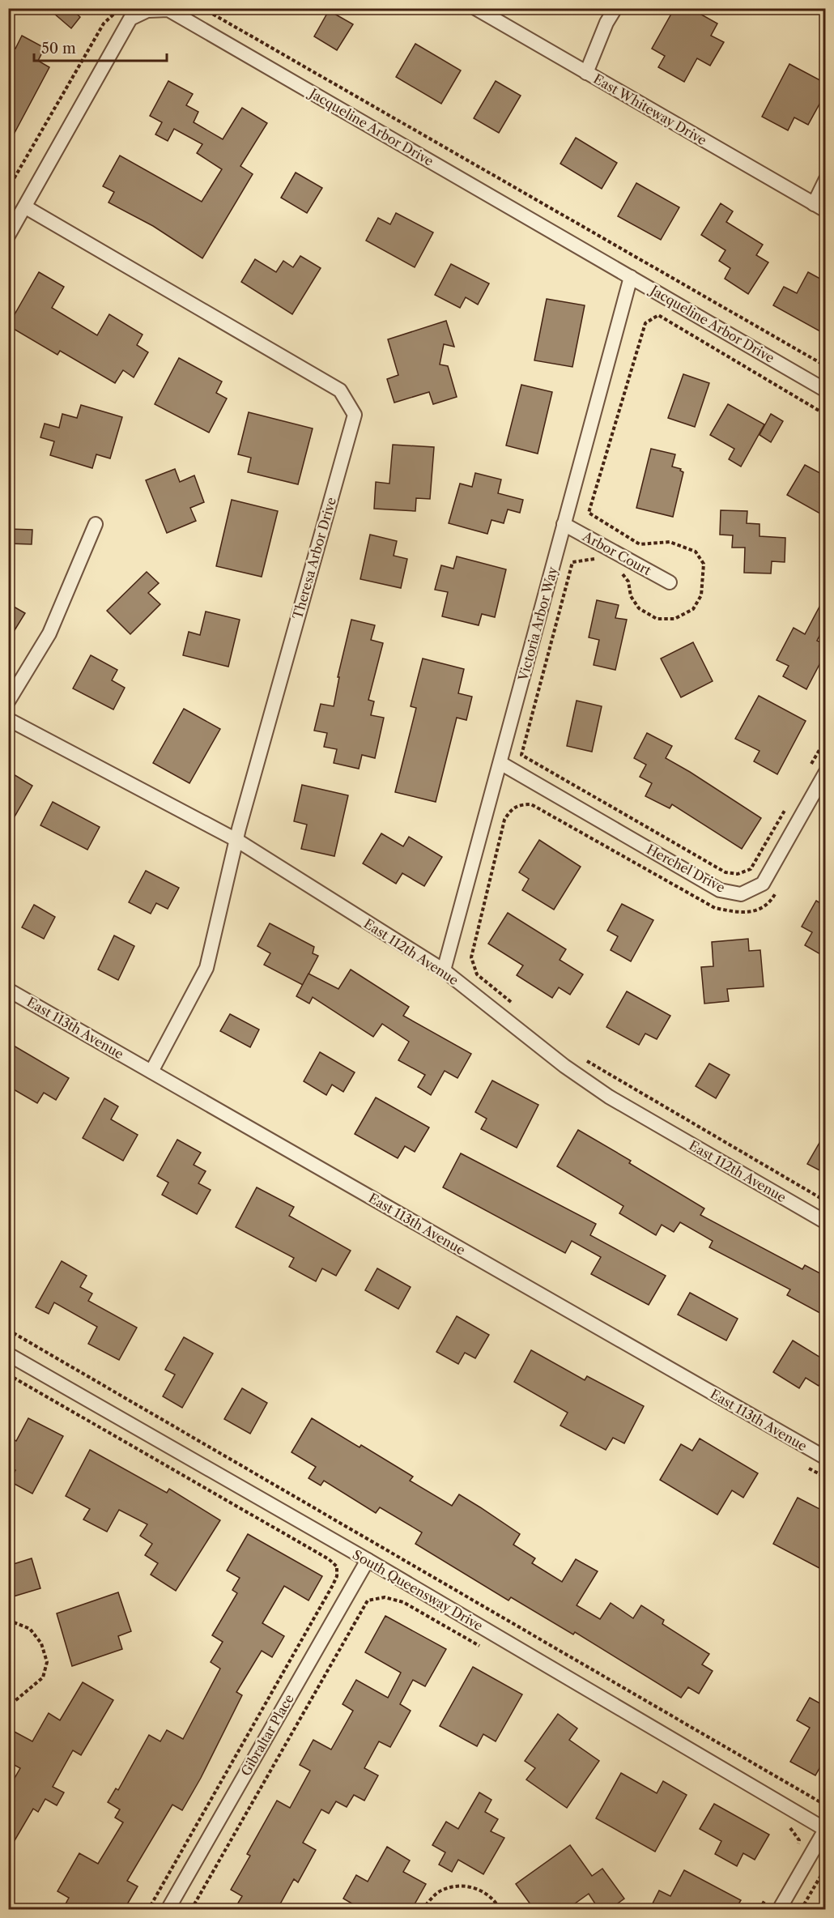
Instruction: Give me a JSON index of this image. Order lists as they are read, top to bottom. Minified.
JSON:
{"streets":{"street":["East Whiteway Drive","Jacqueline Arbor Drive","Arbor Court","Theresa Arbor Drive","Victoria Arbor Way","Herchel Drive","East 112th Avenue","East 113th Avenue","South Queensway Drive","Gibraltar Place"]},"crossings":[["Jacqueline Arbor Drive","Theresa Arbor Drive"],["Jacqueline Arbor Drive","Victoria Arbor Way"],["Arbor Court","Victoria Arbor Way"],["Theresa Arbor Drive","East 112th Avenue"],["Theresa Arbor Drive","East 113th Avenue"],["Victoria Arbor Way","Herchel Drive"],["Victoria Arbor Way","East 112th Avenue"],["South Queensway Drive","Gibraltar Place"]],"scale_bar":"50 m"}
